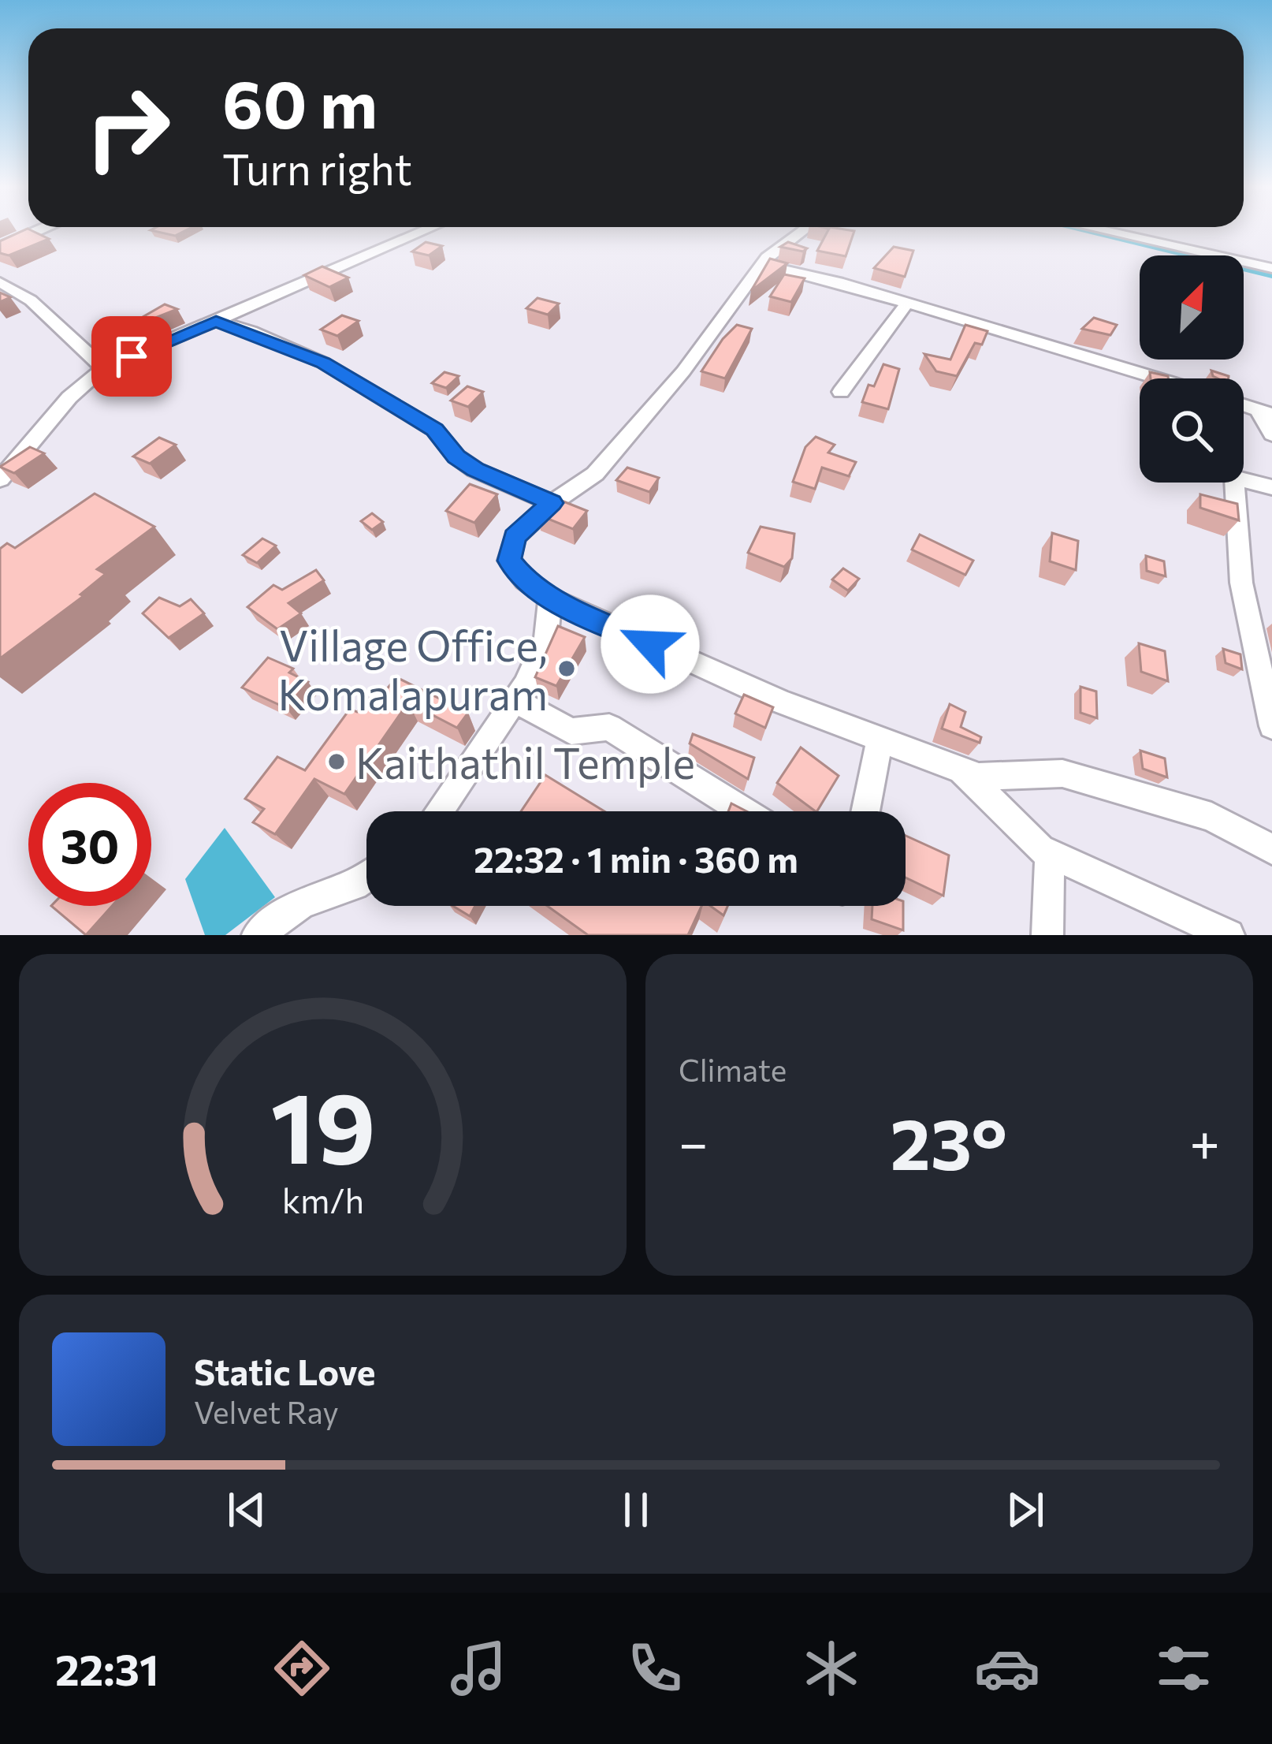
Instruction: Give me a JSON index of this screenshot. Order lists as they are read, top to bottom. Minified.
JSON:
{"places":["Village Office, Komalapuram","Kaithathil Temple"],"north":"top right","page":{"turn":["60 m","Turn right"],"limit":"30","trip":"22:32 · 1 min · 360 m","tile":"Climate","heat":["−","23°","+"],"song":["Static Love","Velvet Ray"],"tabs":"22:31","gauge":["19","km/h"]}}
